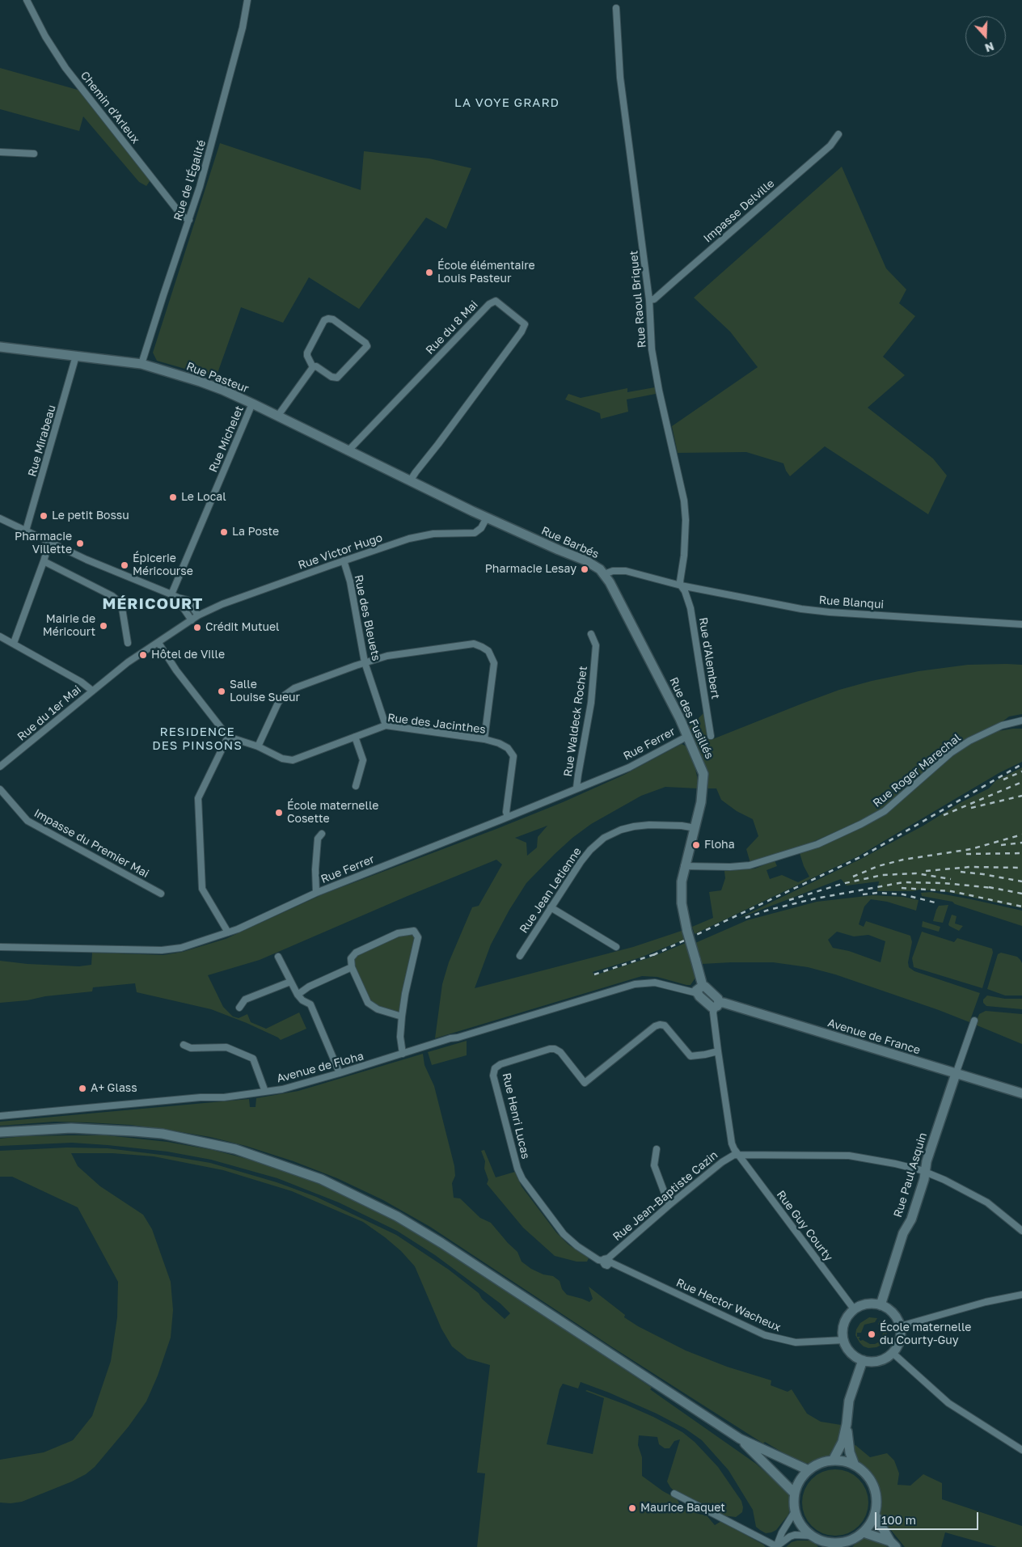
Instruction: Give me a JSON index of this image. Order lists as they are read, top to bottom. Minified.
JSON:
{"streets":{"street":["Chemin d'Arleux","Rue de l'Égalité","Impasse Delville","Rue Raoul Briquet","Rue du 8 Mai","Rue Pasteur","Rue Michelet","Rue Mirabeau","Rue Barbés","Rue Victor Hugo","Rue Blanqui","Rue des Bleuets","Rue d'Alembert","Rue du 1er Mai","Rue des Fusillés","Rue Waldeck Rochet","Rue des Jacinthes","Rue Ferrer","Rue Roger Marechal","Impasse du Premier Mai","Rue Jean Letienne","Avenue de France","Avenue de Floha","Rue Henri Lucas","Rue Paul Asquin","Rue Jean-Baptiste Cazin","Rue Guy Courty","Rue Hector Wacheux"]},"crossings":[["Chemin d'Arleux","Rue de l'Égalité"],["Rue de l'Égalité","Rue Pasteur"],["Impasse Delville","Rue Raoul Briquet"],["Rue Raoul Briquet","Rue Barbés"],["Rue Raoul Briquet","Rue Blanqui"],["Rue Raoul Briquet","Rue d'Alembert"],["Rue du 8 Mai","Rue Pasteur"],["Rue Pasteur","Rue Michelet"],["Rue Pasteur","Rue Mirabeau"],["Rue Pasteur","Rue Barbés"],["Rue Pasteur","Rue Victor Hugo"],["Rue Barbés","Rue Victor Hugo"],["Rue Barbés","Rue Blanqui"],["Rue Barbés","Rue d'Alembert"],["Rue Barbés","Rue des Fusillés"],["Rue Victor Hugo","Rue des Bleuets"],["Rue Victor Hugo","Rue du 1er Mai"],["Rue Blanqui","Rue d'Alembert"],["Rue des Bleuets","Rue des Jacinthes"],["Rue des Fusillés","Rue Ferrer"],["Rue des Fusillés","Rue Roger Marechal"],["Rue des Fusillés","Rue Jean Letienne"],["Rue des Fusillés","Avenue de Floha"],["Rue Waldeck Rochet","Rue Ferrer"],["Rue des Jacinthes","Rue Ferrer"],["Avenue de France","Rue Paul Asquin"],["Avenue de France","Rue Guy Courty"],["Rue Henri Lucas","Rue Guy Courty"],["Rue Henri Lucas","Rue Hector Wacheux"],["Rue Paul Asquin","Rue Guy Courty"],["Rue Paul Asquin","Rue Hector Wacheux"],["Rue Jean-Baptiste Cazin","Rue Guy Courty"],["Rue Jean-Baptiste Cazin","Rue Hector Wacheux"],["Rue Guy Courty","Rue Hector Wacheux"]],"districts":["LA VOYE GRARD","MÉRICOURT","RESIDENCE DES PINSONS"],"places":["École élémentaire Louis Pasteur","Le Local","Le petit Bossu","La Poste","Pharmacie Villette","Épicerie Méricourse","Pharmacie Lesay","Mairie de Méricourt","Crédit Mutuel","Hôtel de Ville","Salle Louise Sueur","École maternelle Cosette","Floha","A+ Glass","École maternelle du Courty-Guy","Maurice Baquet"],"scale_bar":"100 m","north":"bottom"}
